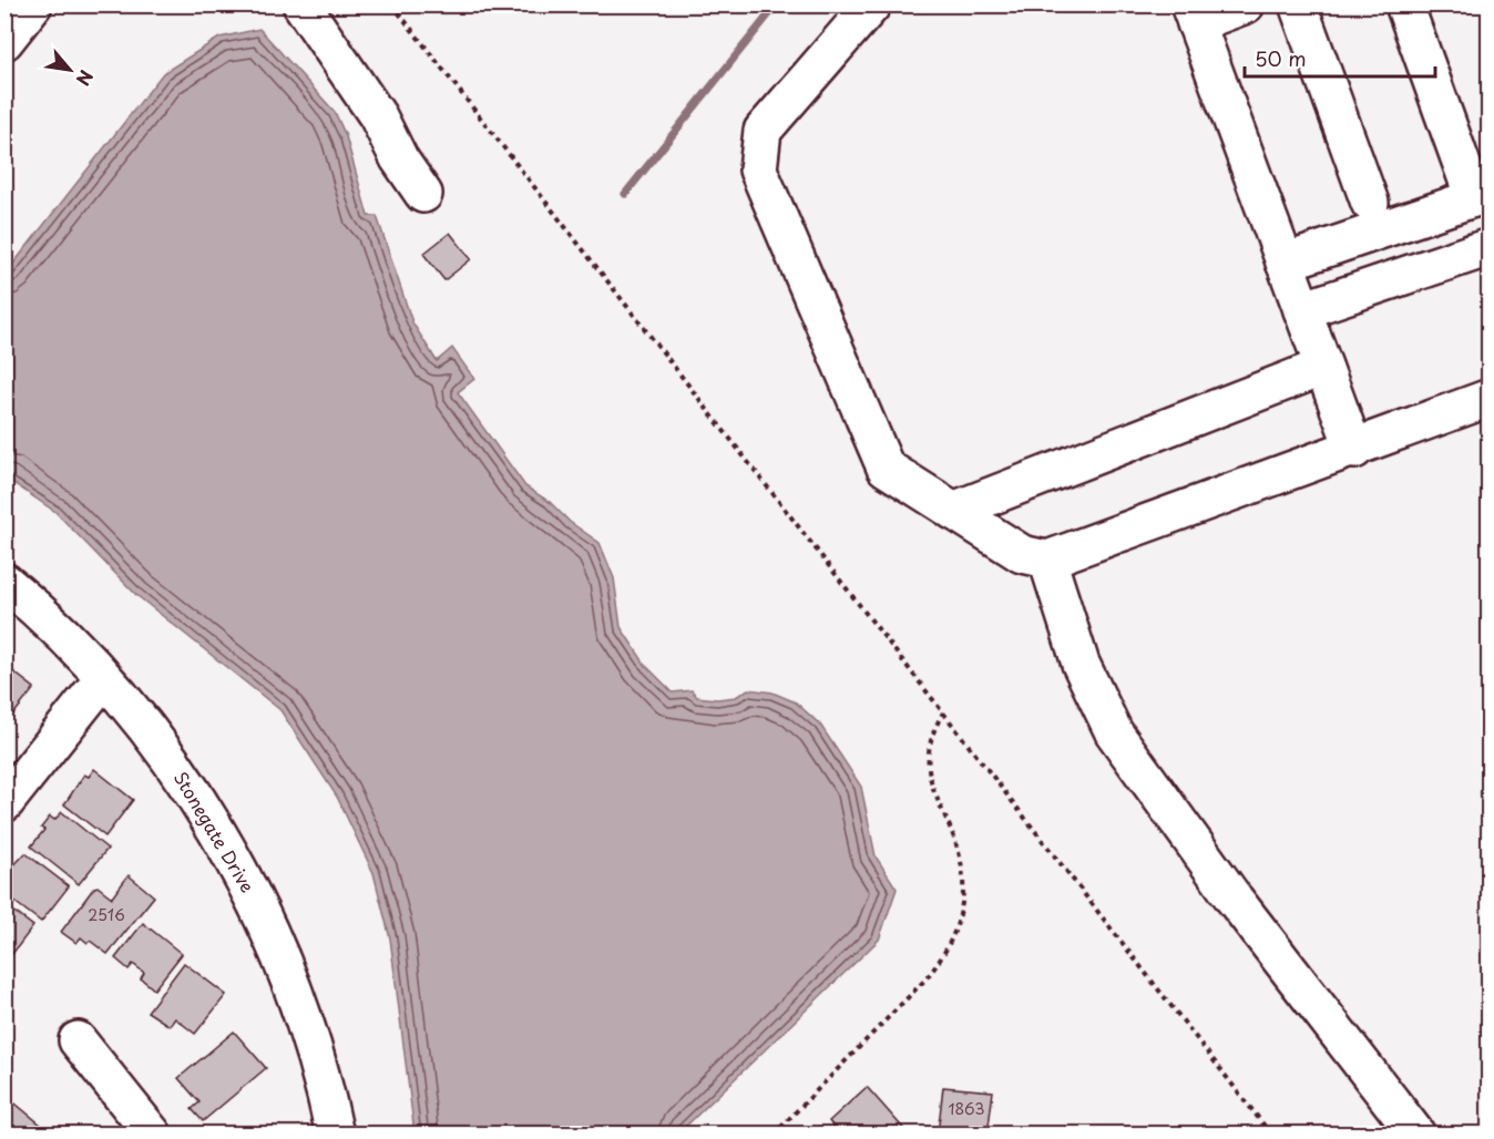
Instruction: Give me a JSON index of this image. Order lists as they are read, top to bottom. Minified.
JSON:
{"streets":{"street":["Stonegate Drive"]},"house_numbers":["2516","1863"],"scale_bar":"50 m","north":"bottom right"}
